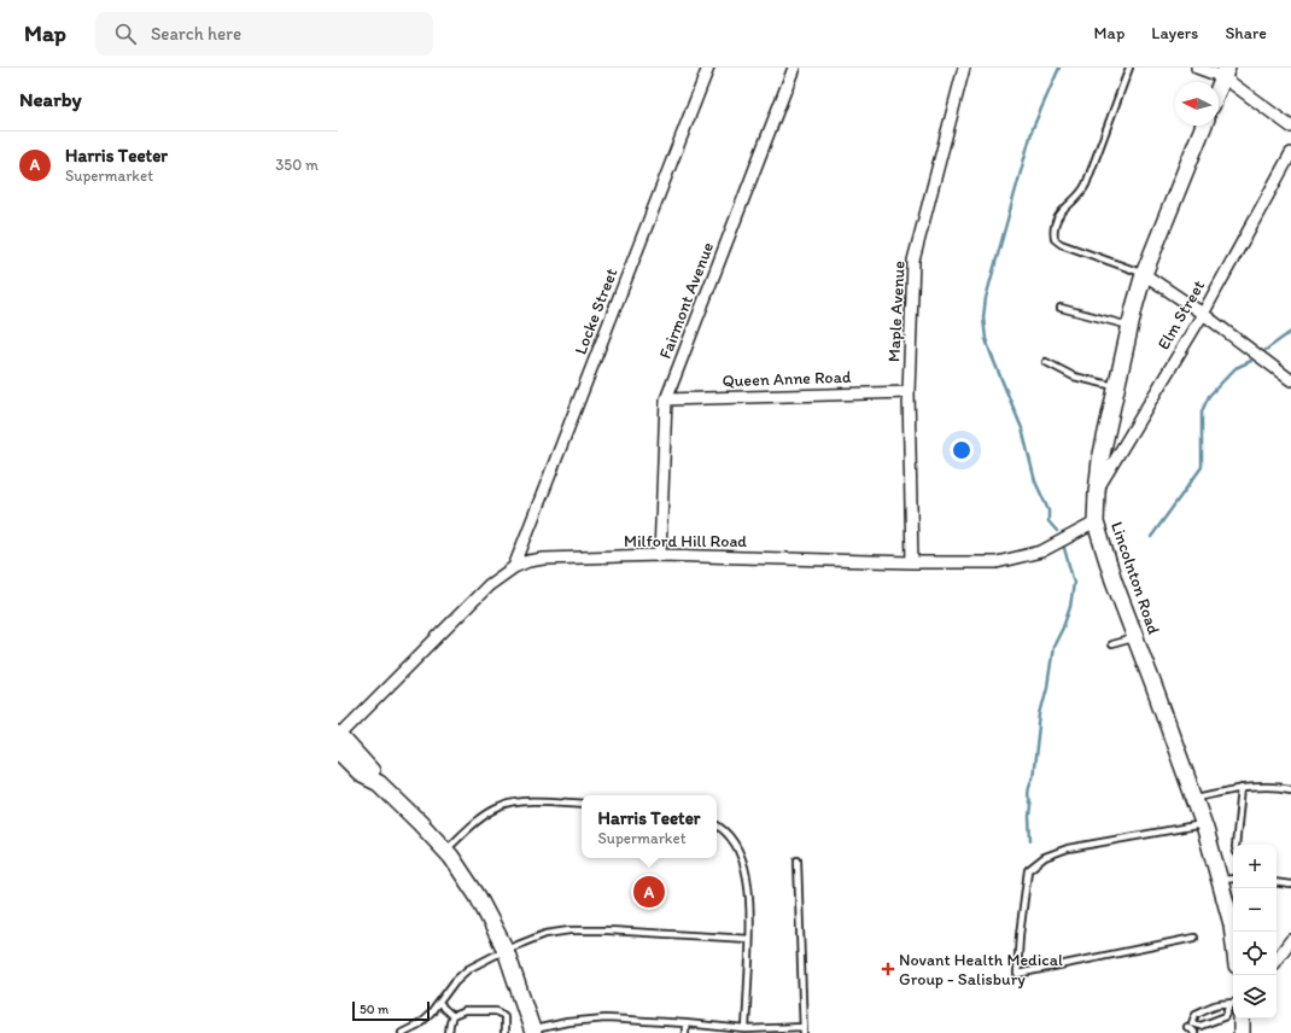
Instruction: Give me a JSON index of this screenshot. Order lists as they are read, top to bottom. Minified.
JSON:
{"streets":{"street":["Fairmont Avenue","Locke Street","Maple Avenue","Elm Street","Queen Anne Road","Milford Hill Road","Lincolnton Road"]},"crossings":[["Fairmont Avenue","Queen Anne Road"],["Fairmont Avenue","Milford Hill Road"],["Locke Street","Milford Hill Road"],["Maple Avenue","Queen Anne Road"],["Maple Avenue","Milford Hill Road"],["Elm Street","Lincolnton Road"],["Milford Hill Road","Lincolnton Road"]],"places":{"health":["Novant Health Medical Group - Salisbury"]},"scale_bar":"50 m","north":"left","page":{"header":"Map","search":"Search here","nav":["Map","Layers","Share"],"heading":"Nearby","list":[{"mark":"A","name":"Harris Teeter","note":"Supermarket","value":"350 m"}],"popup":["Harris Teeter","Supermarket"],"map_buttons":["+","−"],"pins":"A","scale":"50 m"}}
